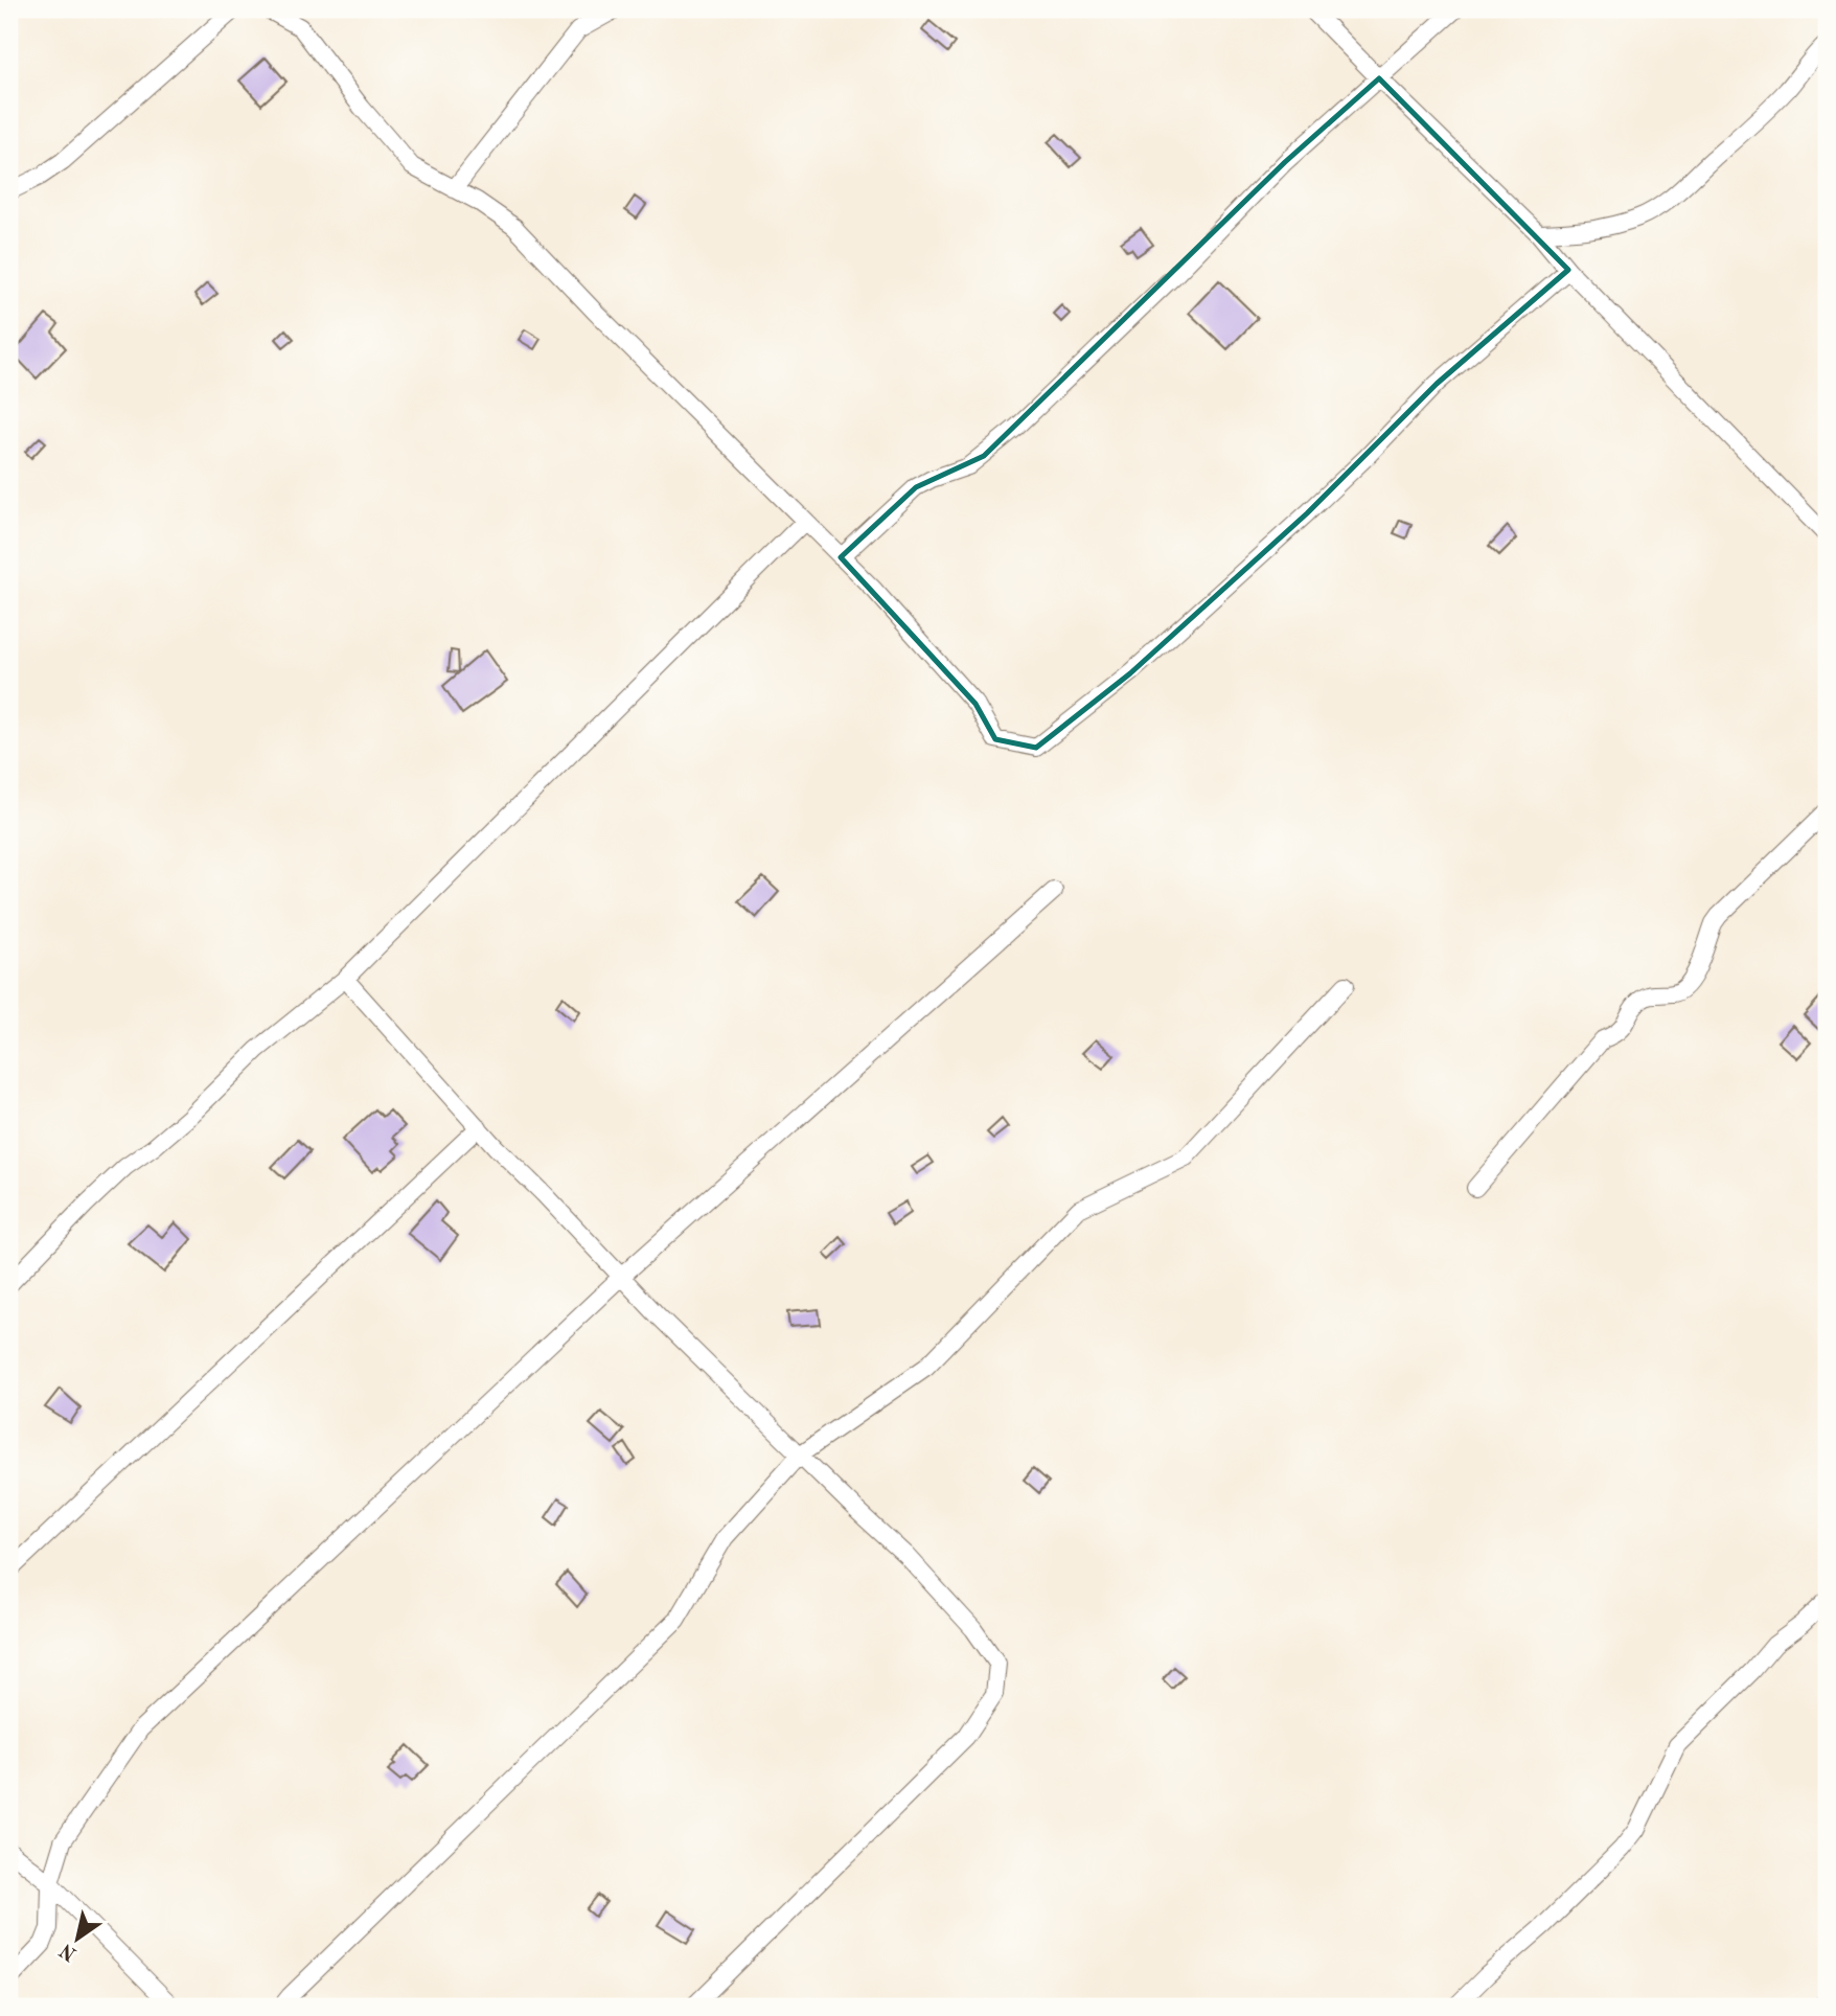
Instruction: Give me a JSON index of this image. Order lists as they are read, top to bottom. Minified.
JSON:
{"north":"bottom left"}
